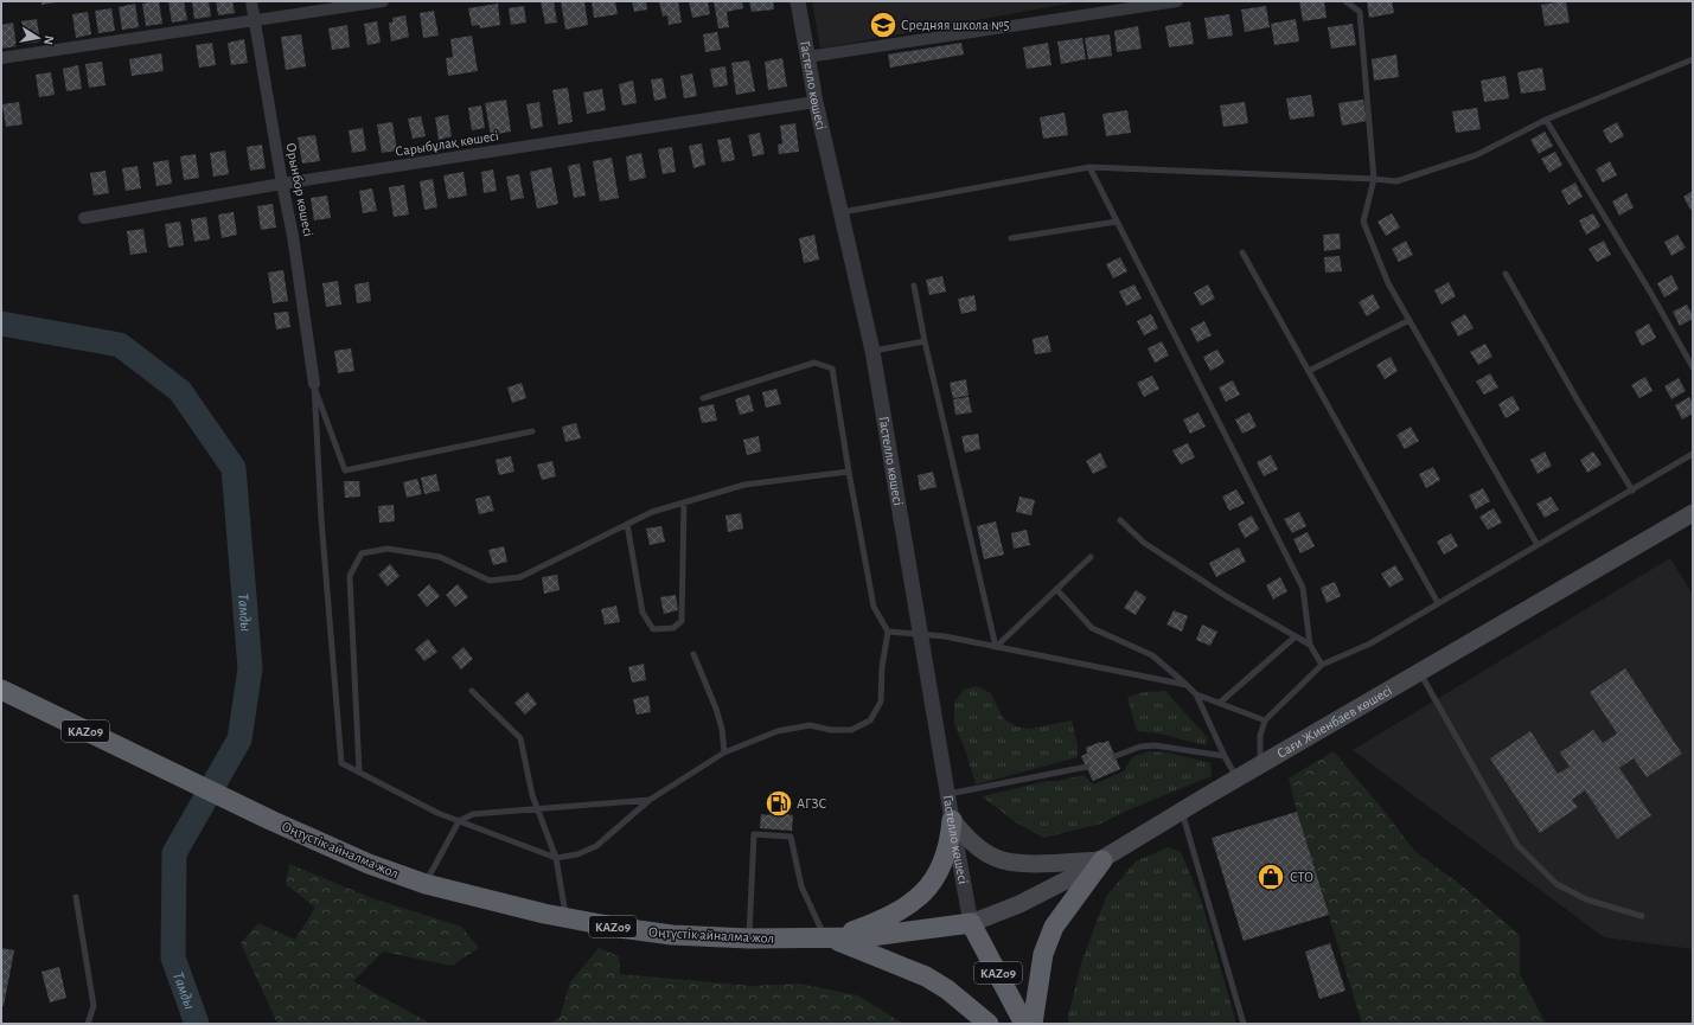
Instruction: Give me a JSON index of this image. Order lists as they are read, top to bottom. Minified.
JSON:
{"streets":{"highway":["KAZ09","Оңтүстік айналма жол"],"main road":["Сағи Жиенбаев көшесі"],"street":["Гастелло көшесі","Сарыбұлақ көшесі","Орынбор көшесі"]},"crossings":[["Гастелло көшесі","Сарыбұлақ көшесі"],["Гастелло көшесі","Сағи Жиенбаев көшесі"],["Гастелло көшесі","KAZ09"],["Гастелло көшесі","Оңтүстік айналма жол"],["Сарыбұлақ көшесі","Орынбор көшесі"],["Сағи Жиенбаев көшесі","KAZ09"],["Сағи Жиенбаев көшесі","Оңтүстік айналма жол"],["KAZ09","Оңтүстік айналма жол"]],"water":["Тамды"],"places":{"school or university":["Средняя школа №5"],"fuel station":["АГЗС"],"shop":["СТО"]},"north":"right"}
